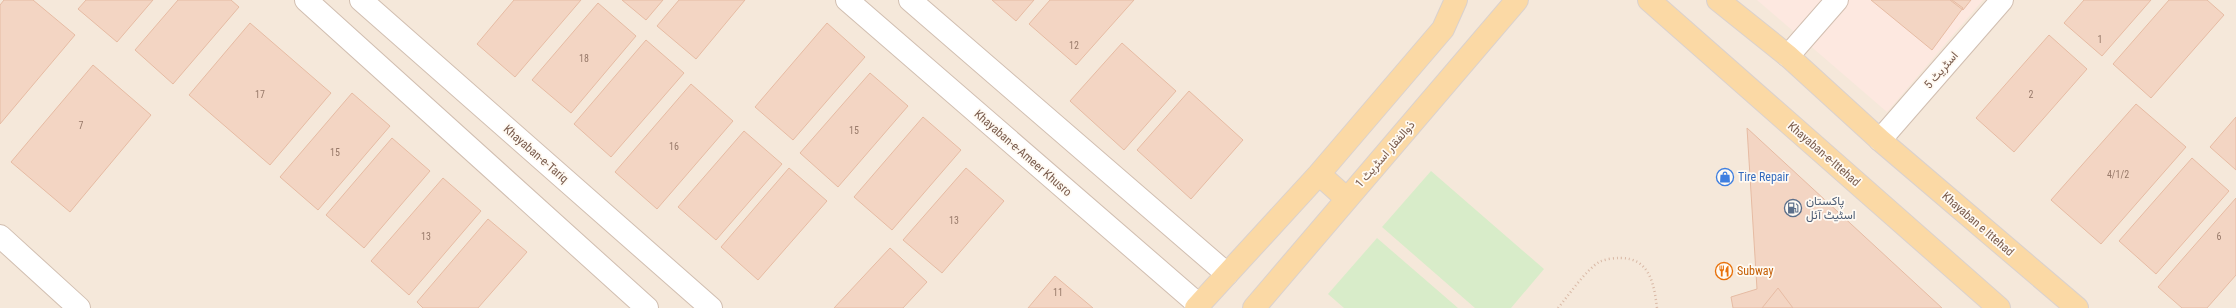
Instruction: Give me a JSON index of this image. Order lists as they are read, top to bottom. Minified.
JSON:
{"streets":{"main road":["ذوالفقار اسٹریٹ 1","Khayaban-e-Ittehad","Khayaban e Ittehad"],"street":["اسٹریٹ 5","Khayaban-e-Ameer Khusro","Khayaban-e-Tariq"]},"crossings":[["اسٹریٹ 5","Khayaban e Ittehad"]],"places":{"shop":["Tire Repair"],"fuel station":["پاکستان اسٹیٹ آئل"],"restaurant":["Subway"]},"house_numbers":["1","12","18","17","2","7","15","16","15","4/1/2","13","13","6","11"]}
